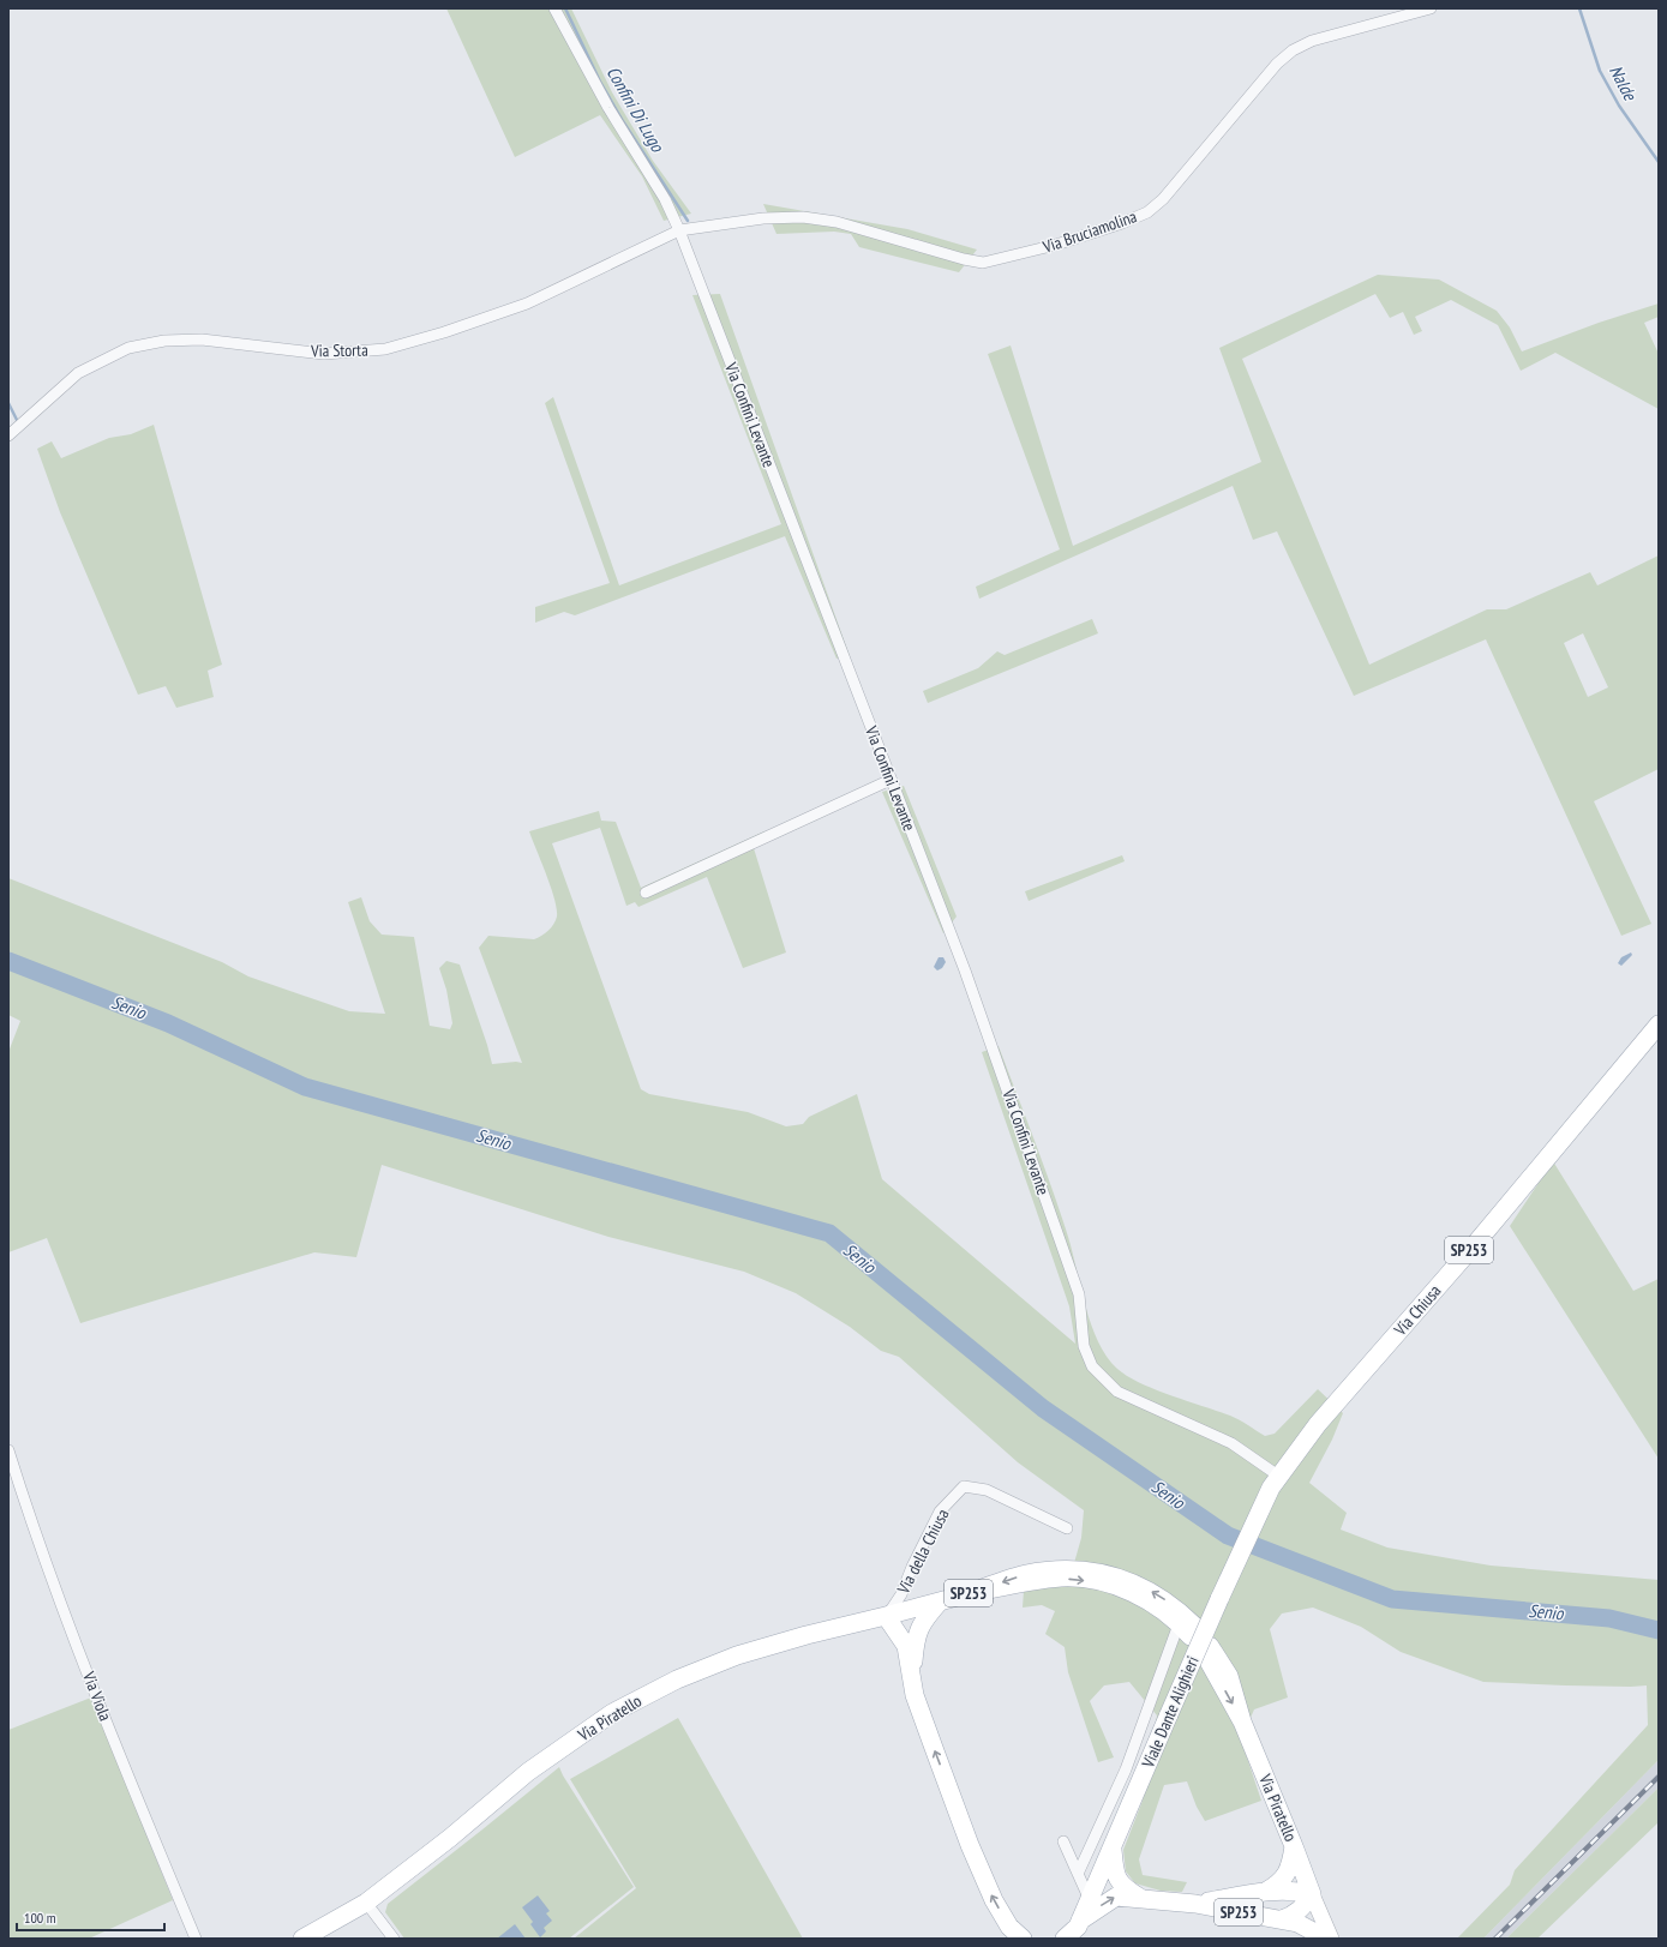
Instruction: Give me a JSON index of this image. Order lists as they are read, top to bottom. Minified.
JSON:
{"streets":{"main road":["SP253","Via Chiusa","Viale Dante Alighieri","Via Piratello"],"street":["Via Bruciamolina","Via Storta","Via Confini Levante","Via della Chiusa","Via Viola"]},"crossings":[["Via Bruciamolina","Via Storta"],["Via Bruciamolina","Via Confini Levante"],["Via Storta","Via Confini Levante"],["Via Confini Levante","Via Chiusa"],["Via Confini Levante","Viale Dante Alighieri"],["SP253","Via della Chiusa"],["SP253","Viale Dante Alighieri"],["SP253","Via Piratello"],["Via Chiusa","Viale Dante Alighieri"],["Via della Chiusa","Via Piratello"]],"water":["Nalde","Confini Di Lugo","Senio"],"scale_bar":"100 m"}
